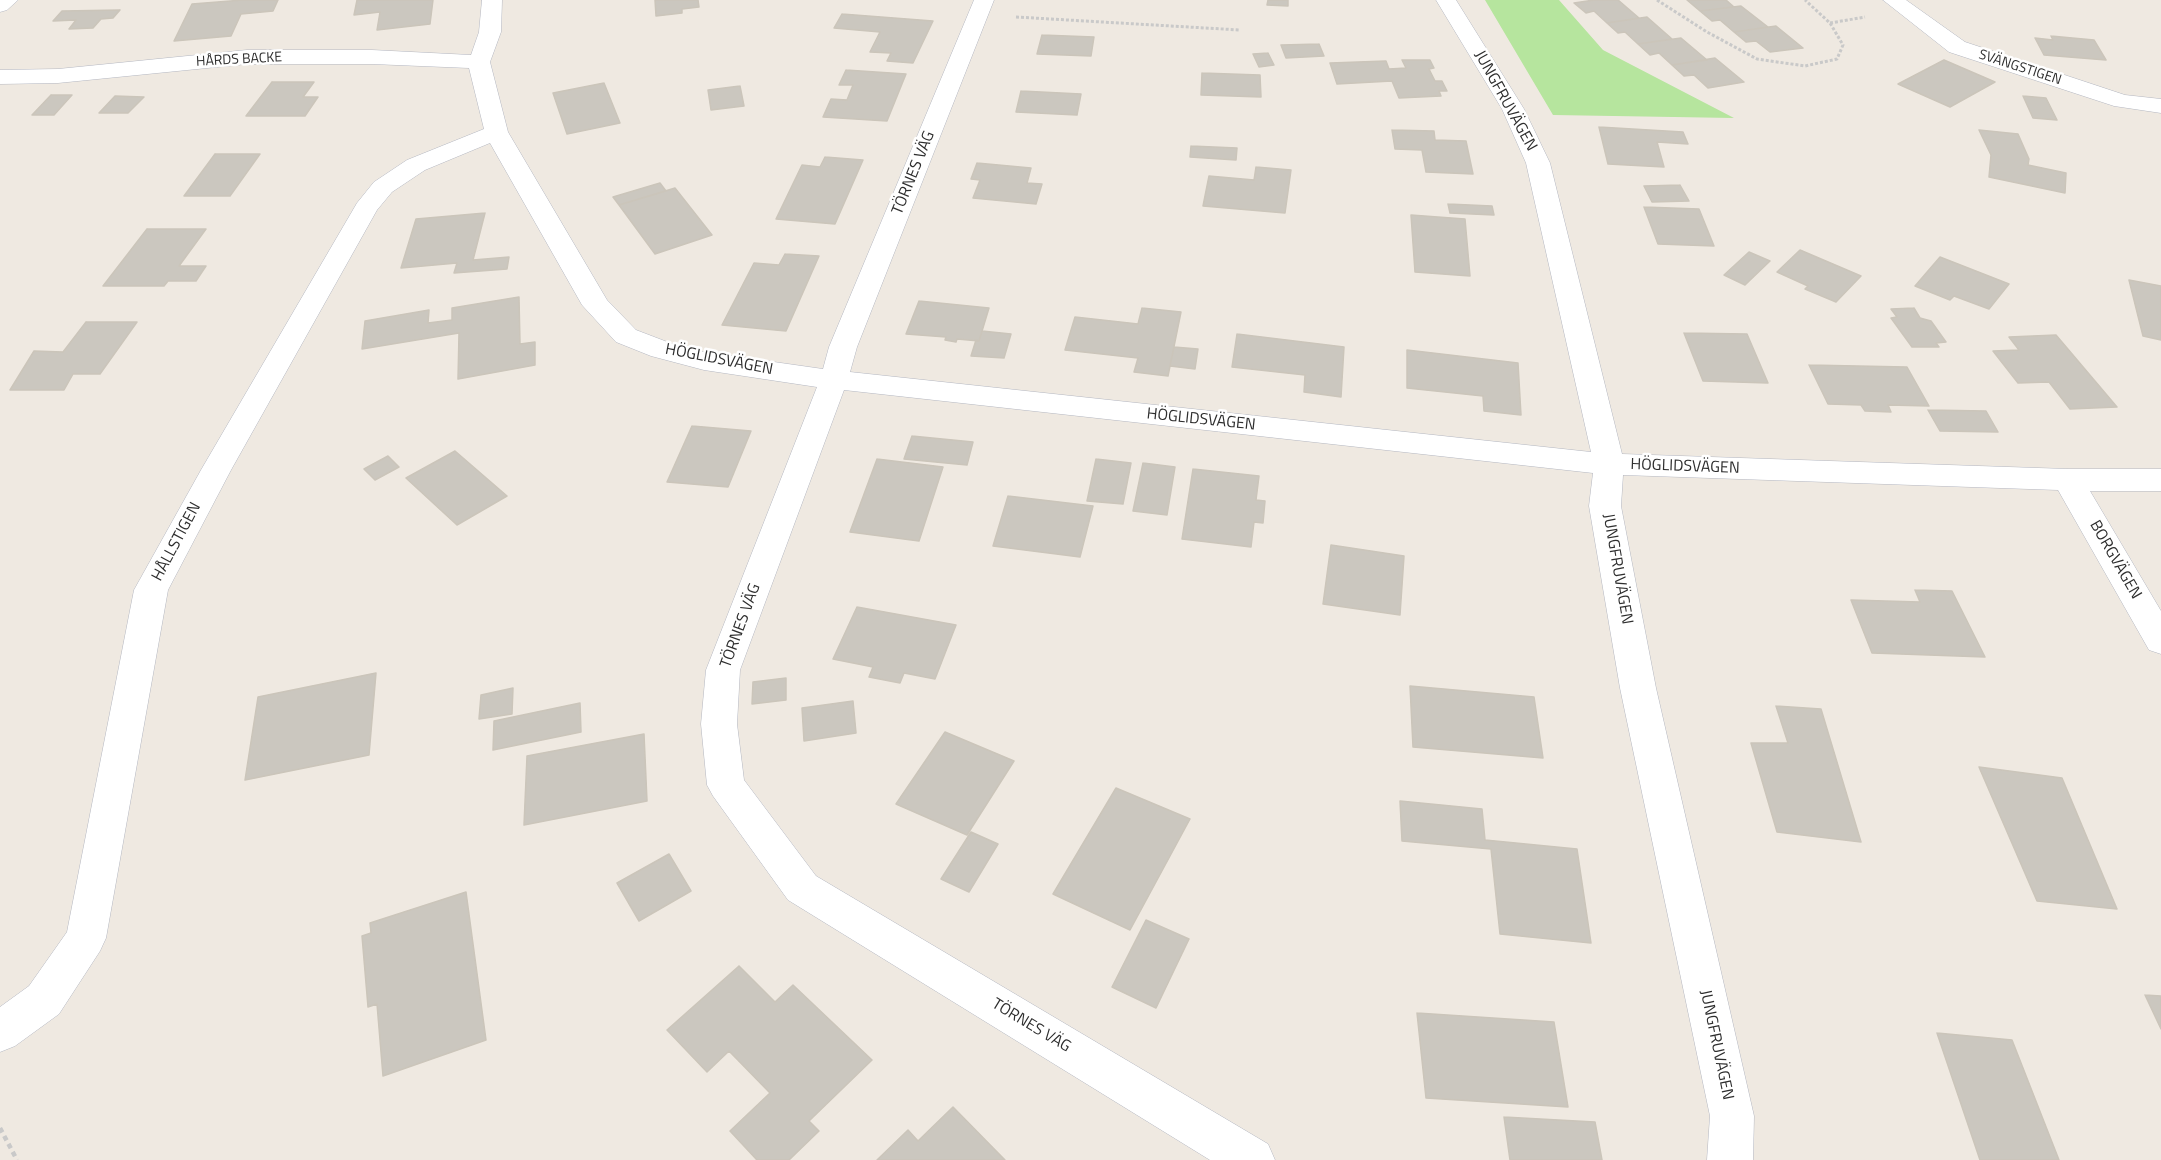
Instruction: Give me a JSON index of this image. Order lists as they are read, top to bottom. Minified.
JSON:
{"streets":{"street":["HÅRDS BACKE","SVÄNGSTIGEN","JUNGFRUVÄGEN","TÖRNES VÄG","HÖGLIDSVÄGEN","HÅLLSTIGEN","BORGVÄGEN"]},"crossings":[["HÅRDS BACKE","HÖGLIDSVÄGEN"],["JUNGFRUVÄGEN","HÖGLIDSVÄGEN"],["TÖRNES VÄG","HÖGLIDSVÄGEN"],["HÖGLIDSVÄGEN","HÅLLSTIGEN"],["HÖGLIDSVÄGEN","BORGVÄGEN"]]}
